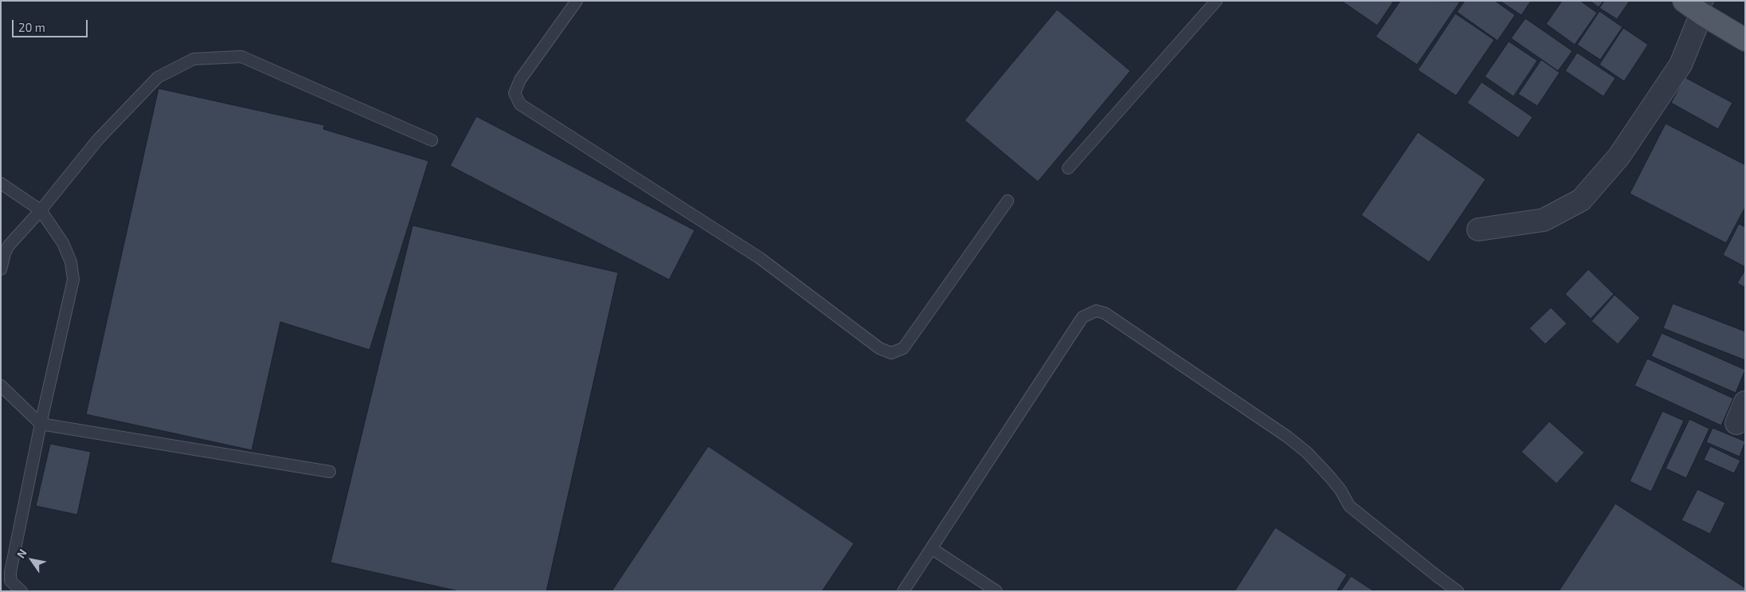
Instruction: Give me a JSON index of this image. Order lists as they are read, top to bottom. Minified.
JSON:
{"scale_bar":"20 m","north":"top left"}
